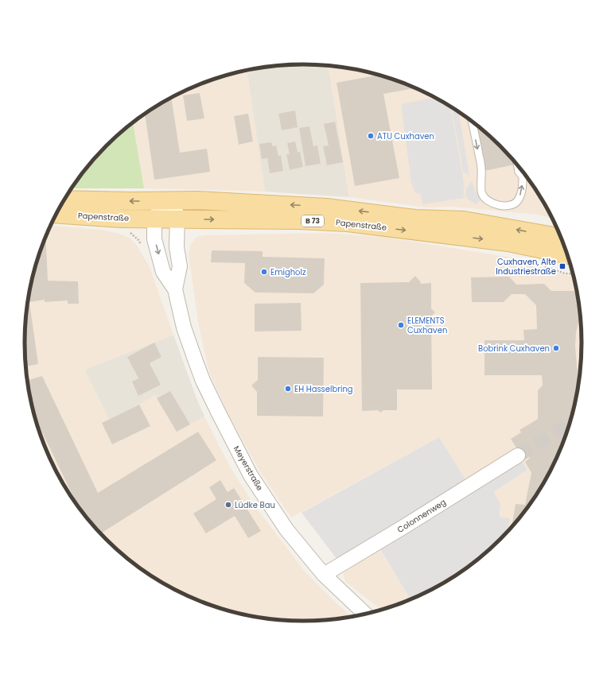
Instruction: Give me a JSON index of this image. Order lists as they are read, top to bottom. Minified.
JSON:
{"streets":{"main road":["Papenstraße","B 73"],"street":["Meyerstraße","Colonnenweg"]},"crossings":[["Papenstraße","Meyerstraße"],["Meyerstraße","Colonnenweg"]],"places":{"other":["ATU Cuxhaven","Emigholz","ELEMENTS Cuxhaven","Bobrink Cuxhaven","EH Hasselbring","Lüdke Bau"],"transit":["Cuxhaven, Alte Industriestraße"]}}
